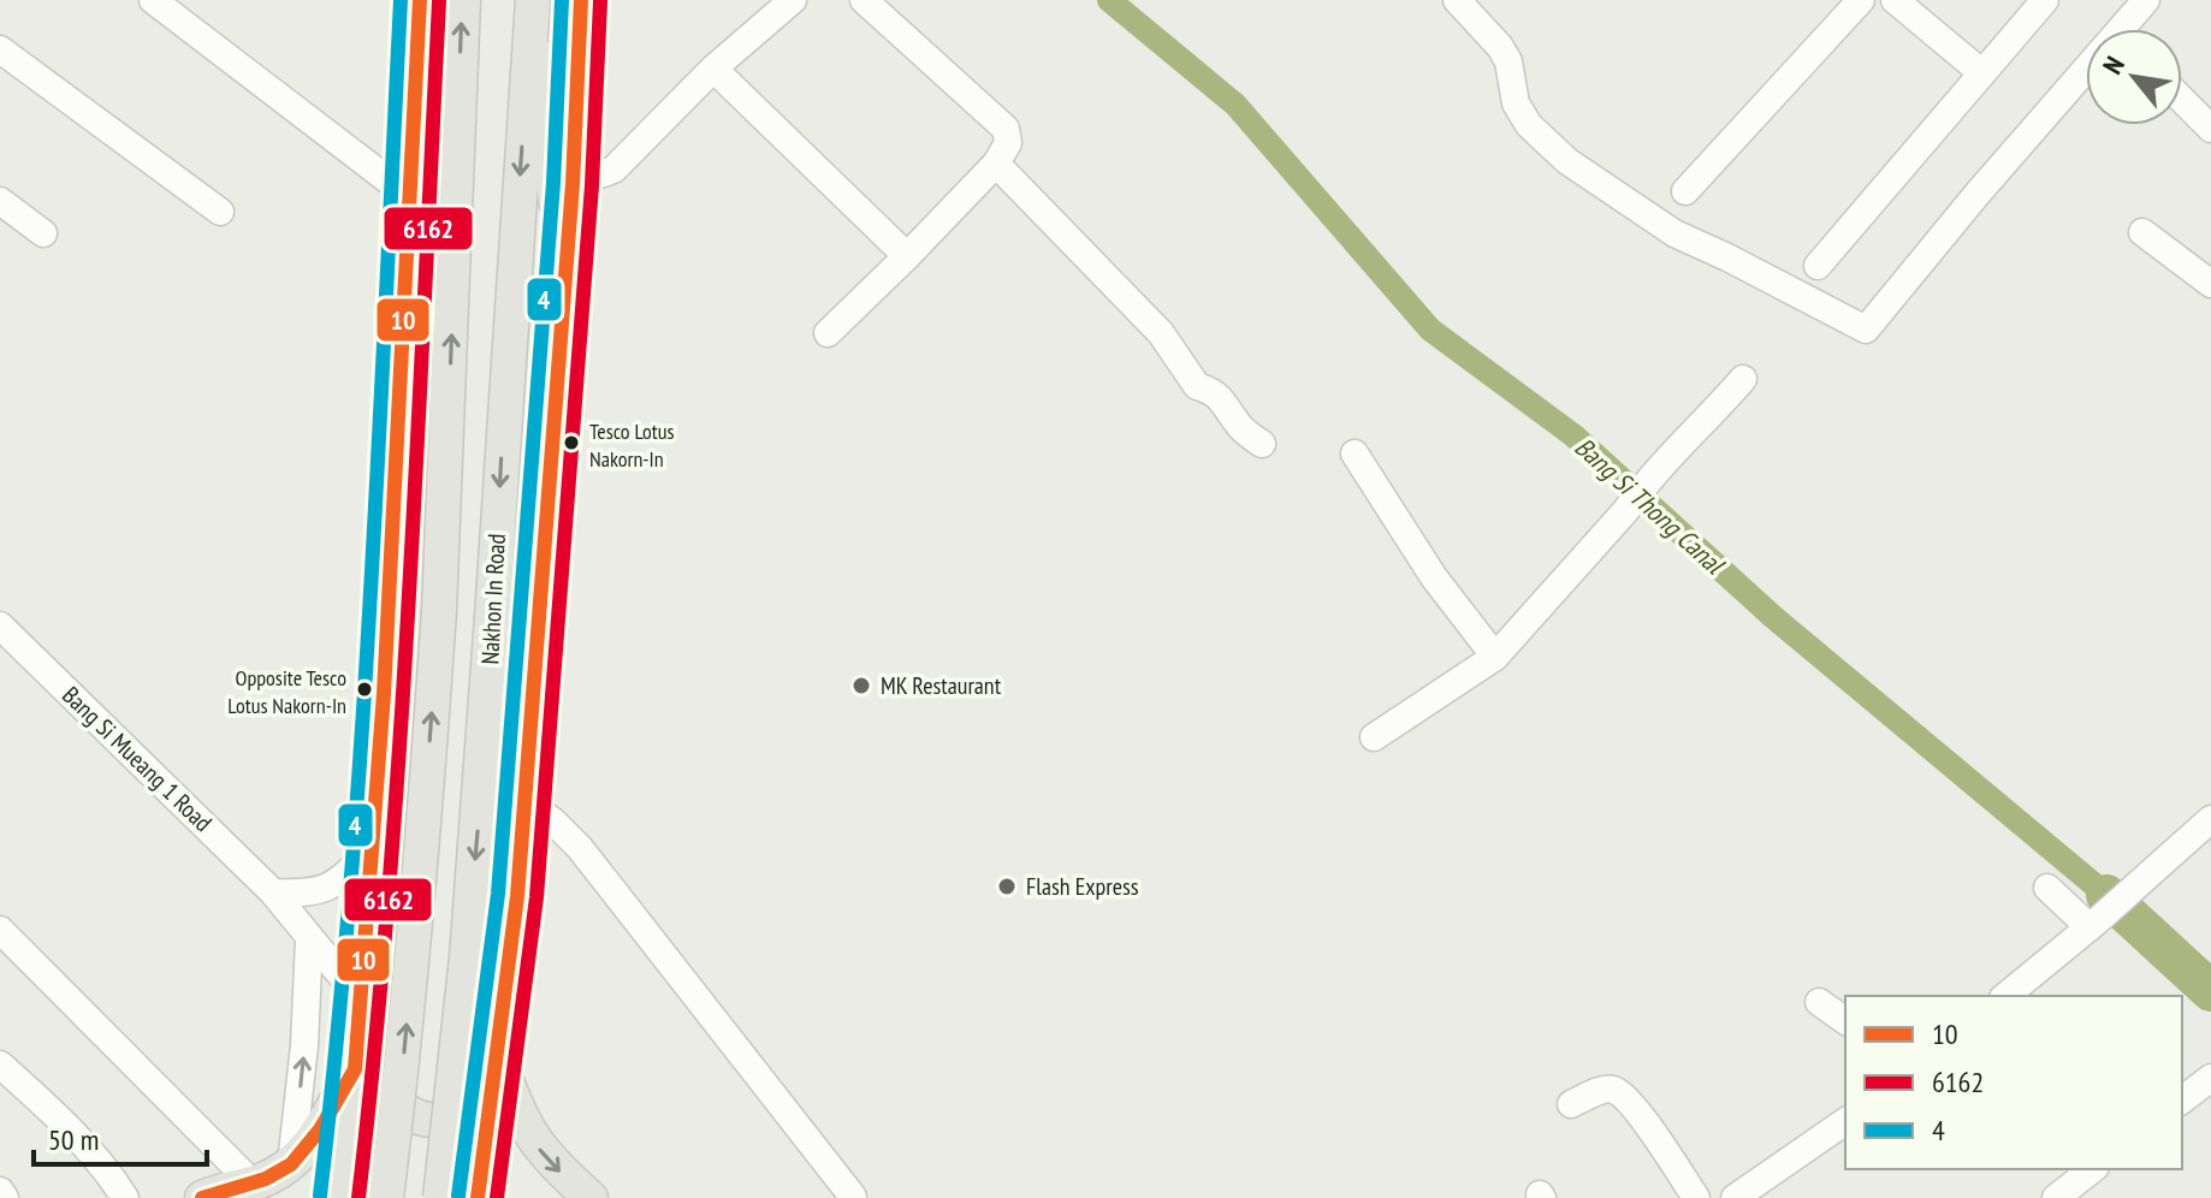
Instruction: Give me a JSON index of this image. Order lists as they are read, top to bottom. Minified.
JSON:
{"streets":{"main road":["Nakhon In Road"],"street":["Bang Si Mueang 1 Road"]},"water":["Bang Si Thong Canal"],"places":["Tesco Lotus Nakorn-In","MK Restaurant","Opposite Tesco Lotus Nakorn-In","Flash Express"],"lines":["transit line 10","transit line 4","transit line 6162"],"legend":["10","6162","4"],"scale_bar":"50 m","north":"top left"}
